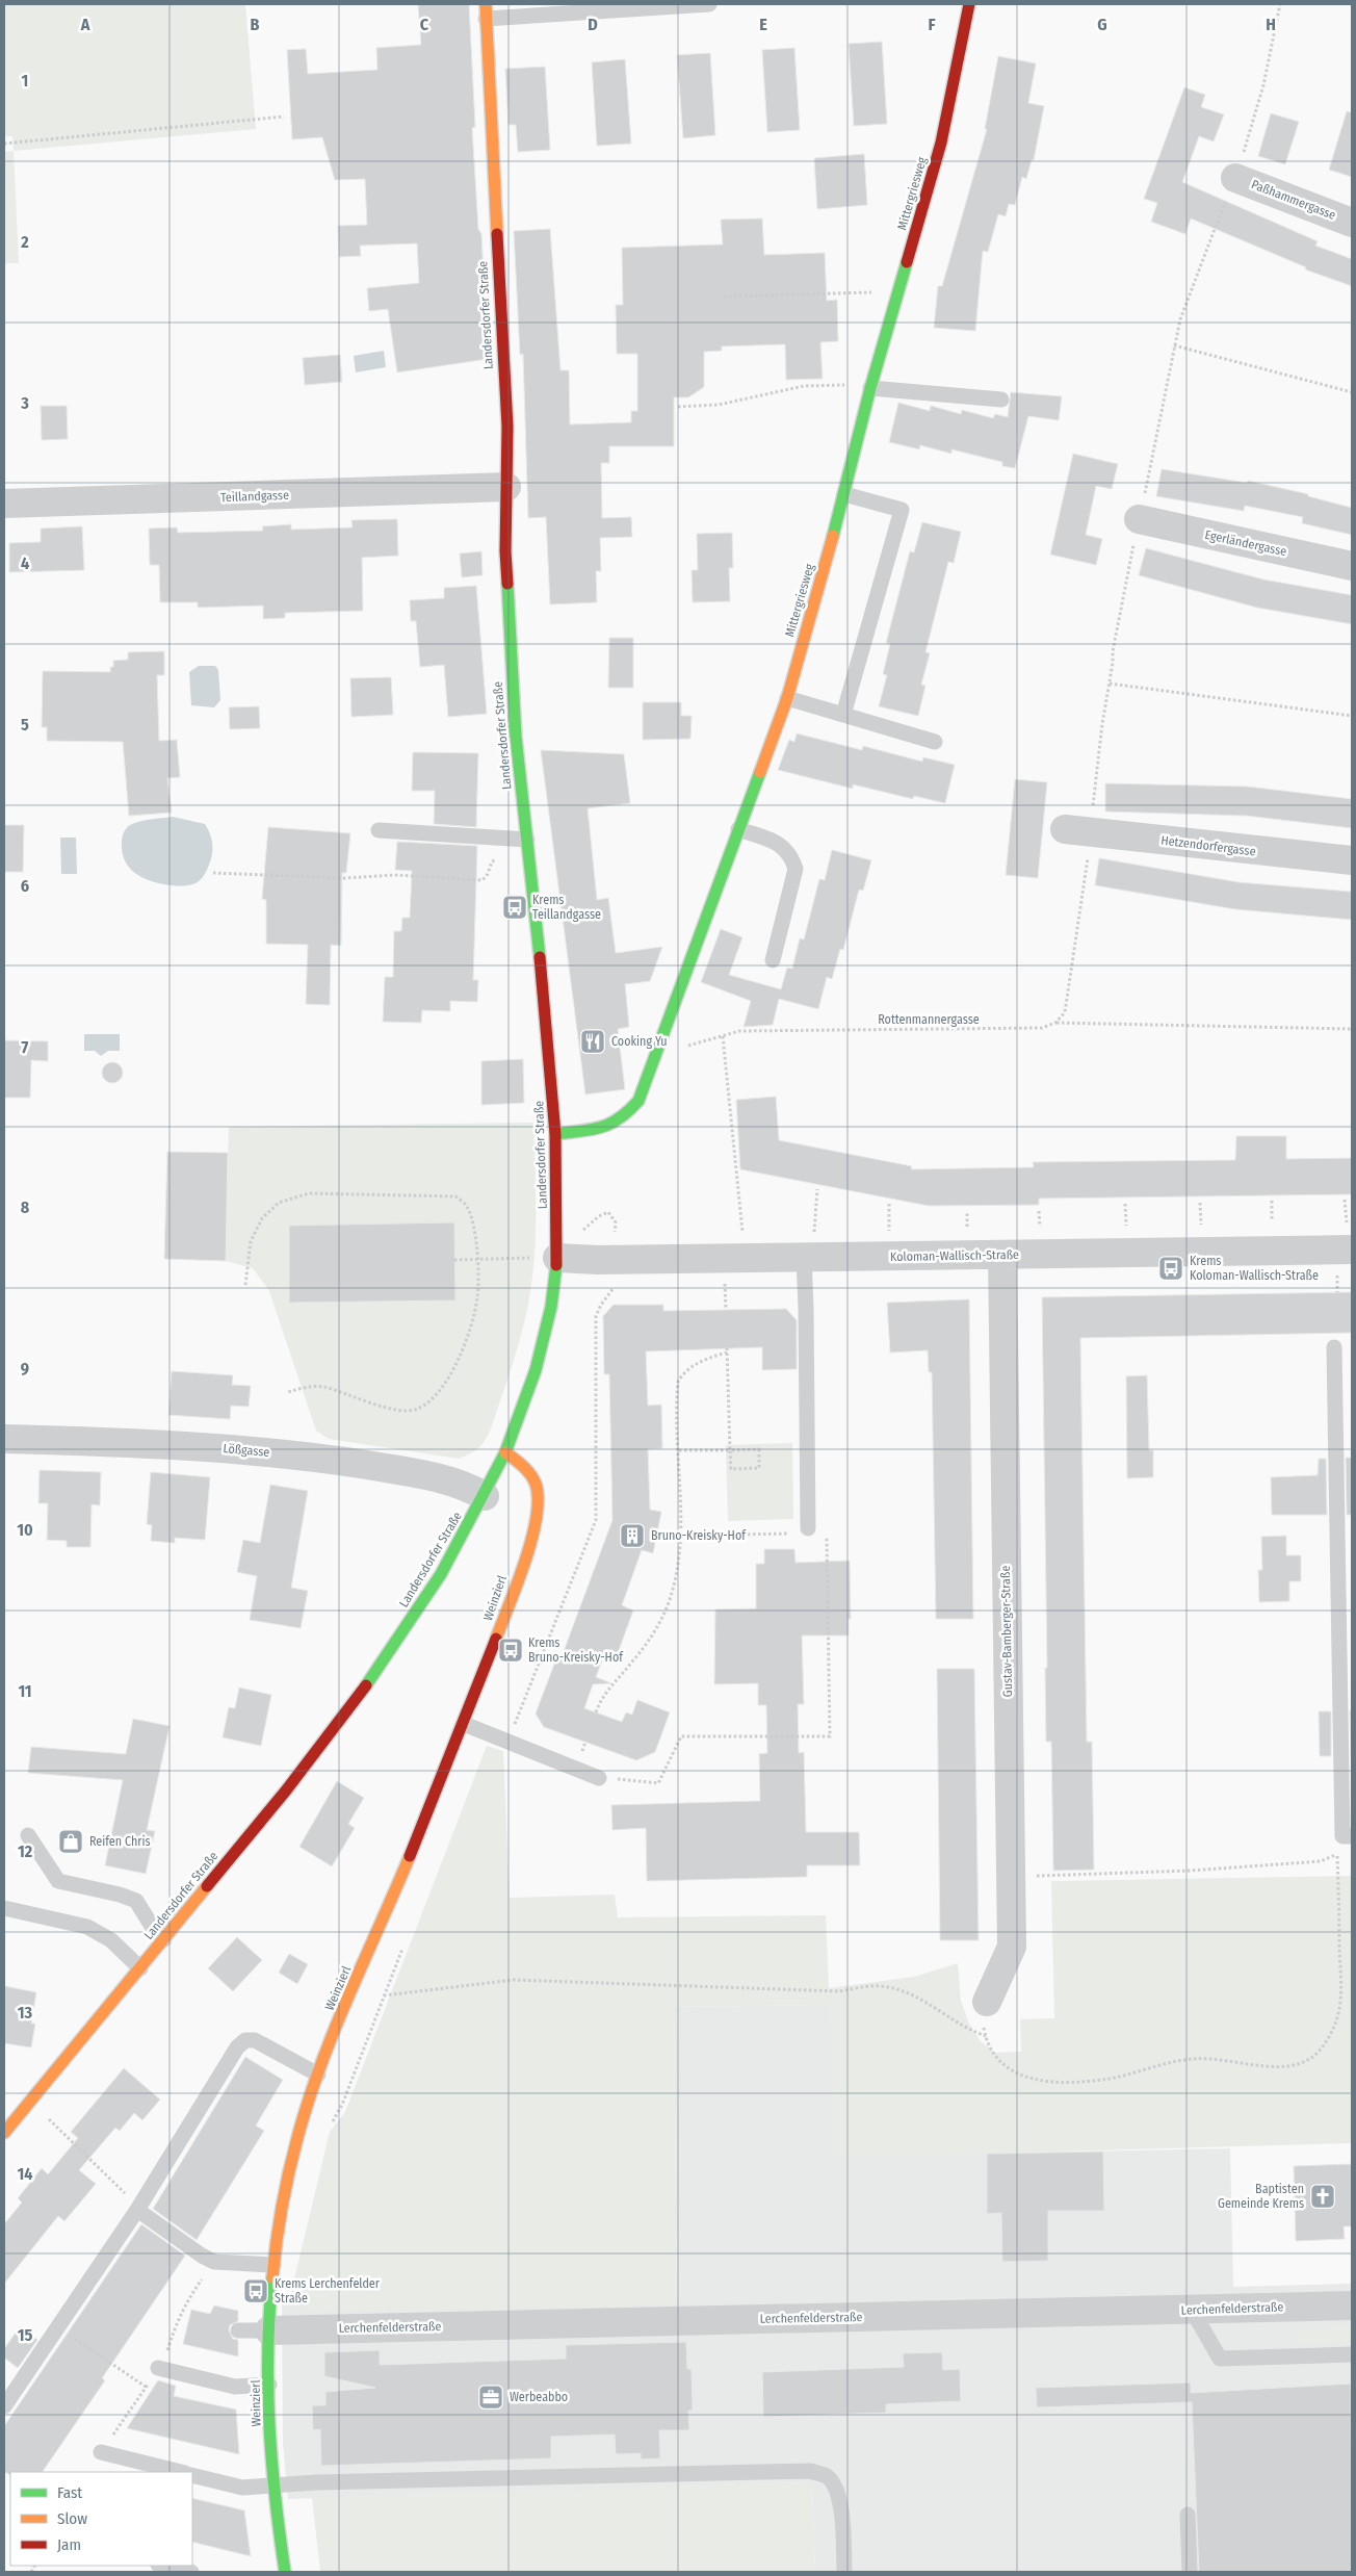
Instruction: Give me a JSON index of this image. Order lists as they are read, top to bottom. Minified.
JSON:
{"streets":{"street":["Mittergriesweg","Paßhammergasse","Landersdorfer Straße","Teillandgasse","Egerländergasse","Hetzendorfergasse","Koloman-Wallisch-Straße","Lößgasse","Weinzierl","Gustav-Bamberger-Straße","Lerchenfelderstraße"],"path":["Rottenmannergasse"]},"crossings":[["Mittergriesweg","Landersdorfer Straße"],["Mittergriesweg","Rottenmannergasse"],["Landersdorfer Straße","Teillandgasse"],["Landersdorfer Straße","Koloman-Wallisch-Straße"],["Landersdorfer Straße","Lößgasse"],["Landersdorfer Straße","Weinzierl"],["Koloman-Wallisch-Straße","Gustav-Bamberger-Straße"],["Weinzierl","Lerchenfelderstraße"]],"places":{"bus stop":["Krems Teillandgasse","Krems Koloman-Wallisch-Straße","Krems Bruno-Kreisky-Hof","Krems Lerchenfelder Straße"],"restaurant":["Cooking Yu"],"building":["Bruno-Kreisky-Hof"],"shop":["Reifen Chris"],"church":["Baptisten Gemeinde Krems"],"office":["Werbeabbo"]},"legend":["Fast","Slow","Jam"],"grid":{"columns":["A","B","C","D","E","F","G","H"],"rows":["1","2","3","4","5","6","7","8","9","10","11","12","13","14","15"]}}
